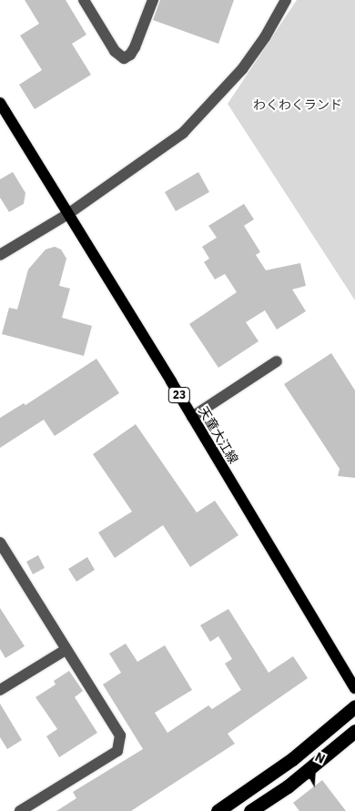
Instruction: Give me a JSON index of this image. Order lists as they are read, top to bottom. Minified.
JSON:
{"streets":{"main road":["23","天童大江線"]},"parks":["わくわくランド"],"north":"top right"}
